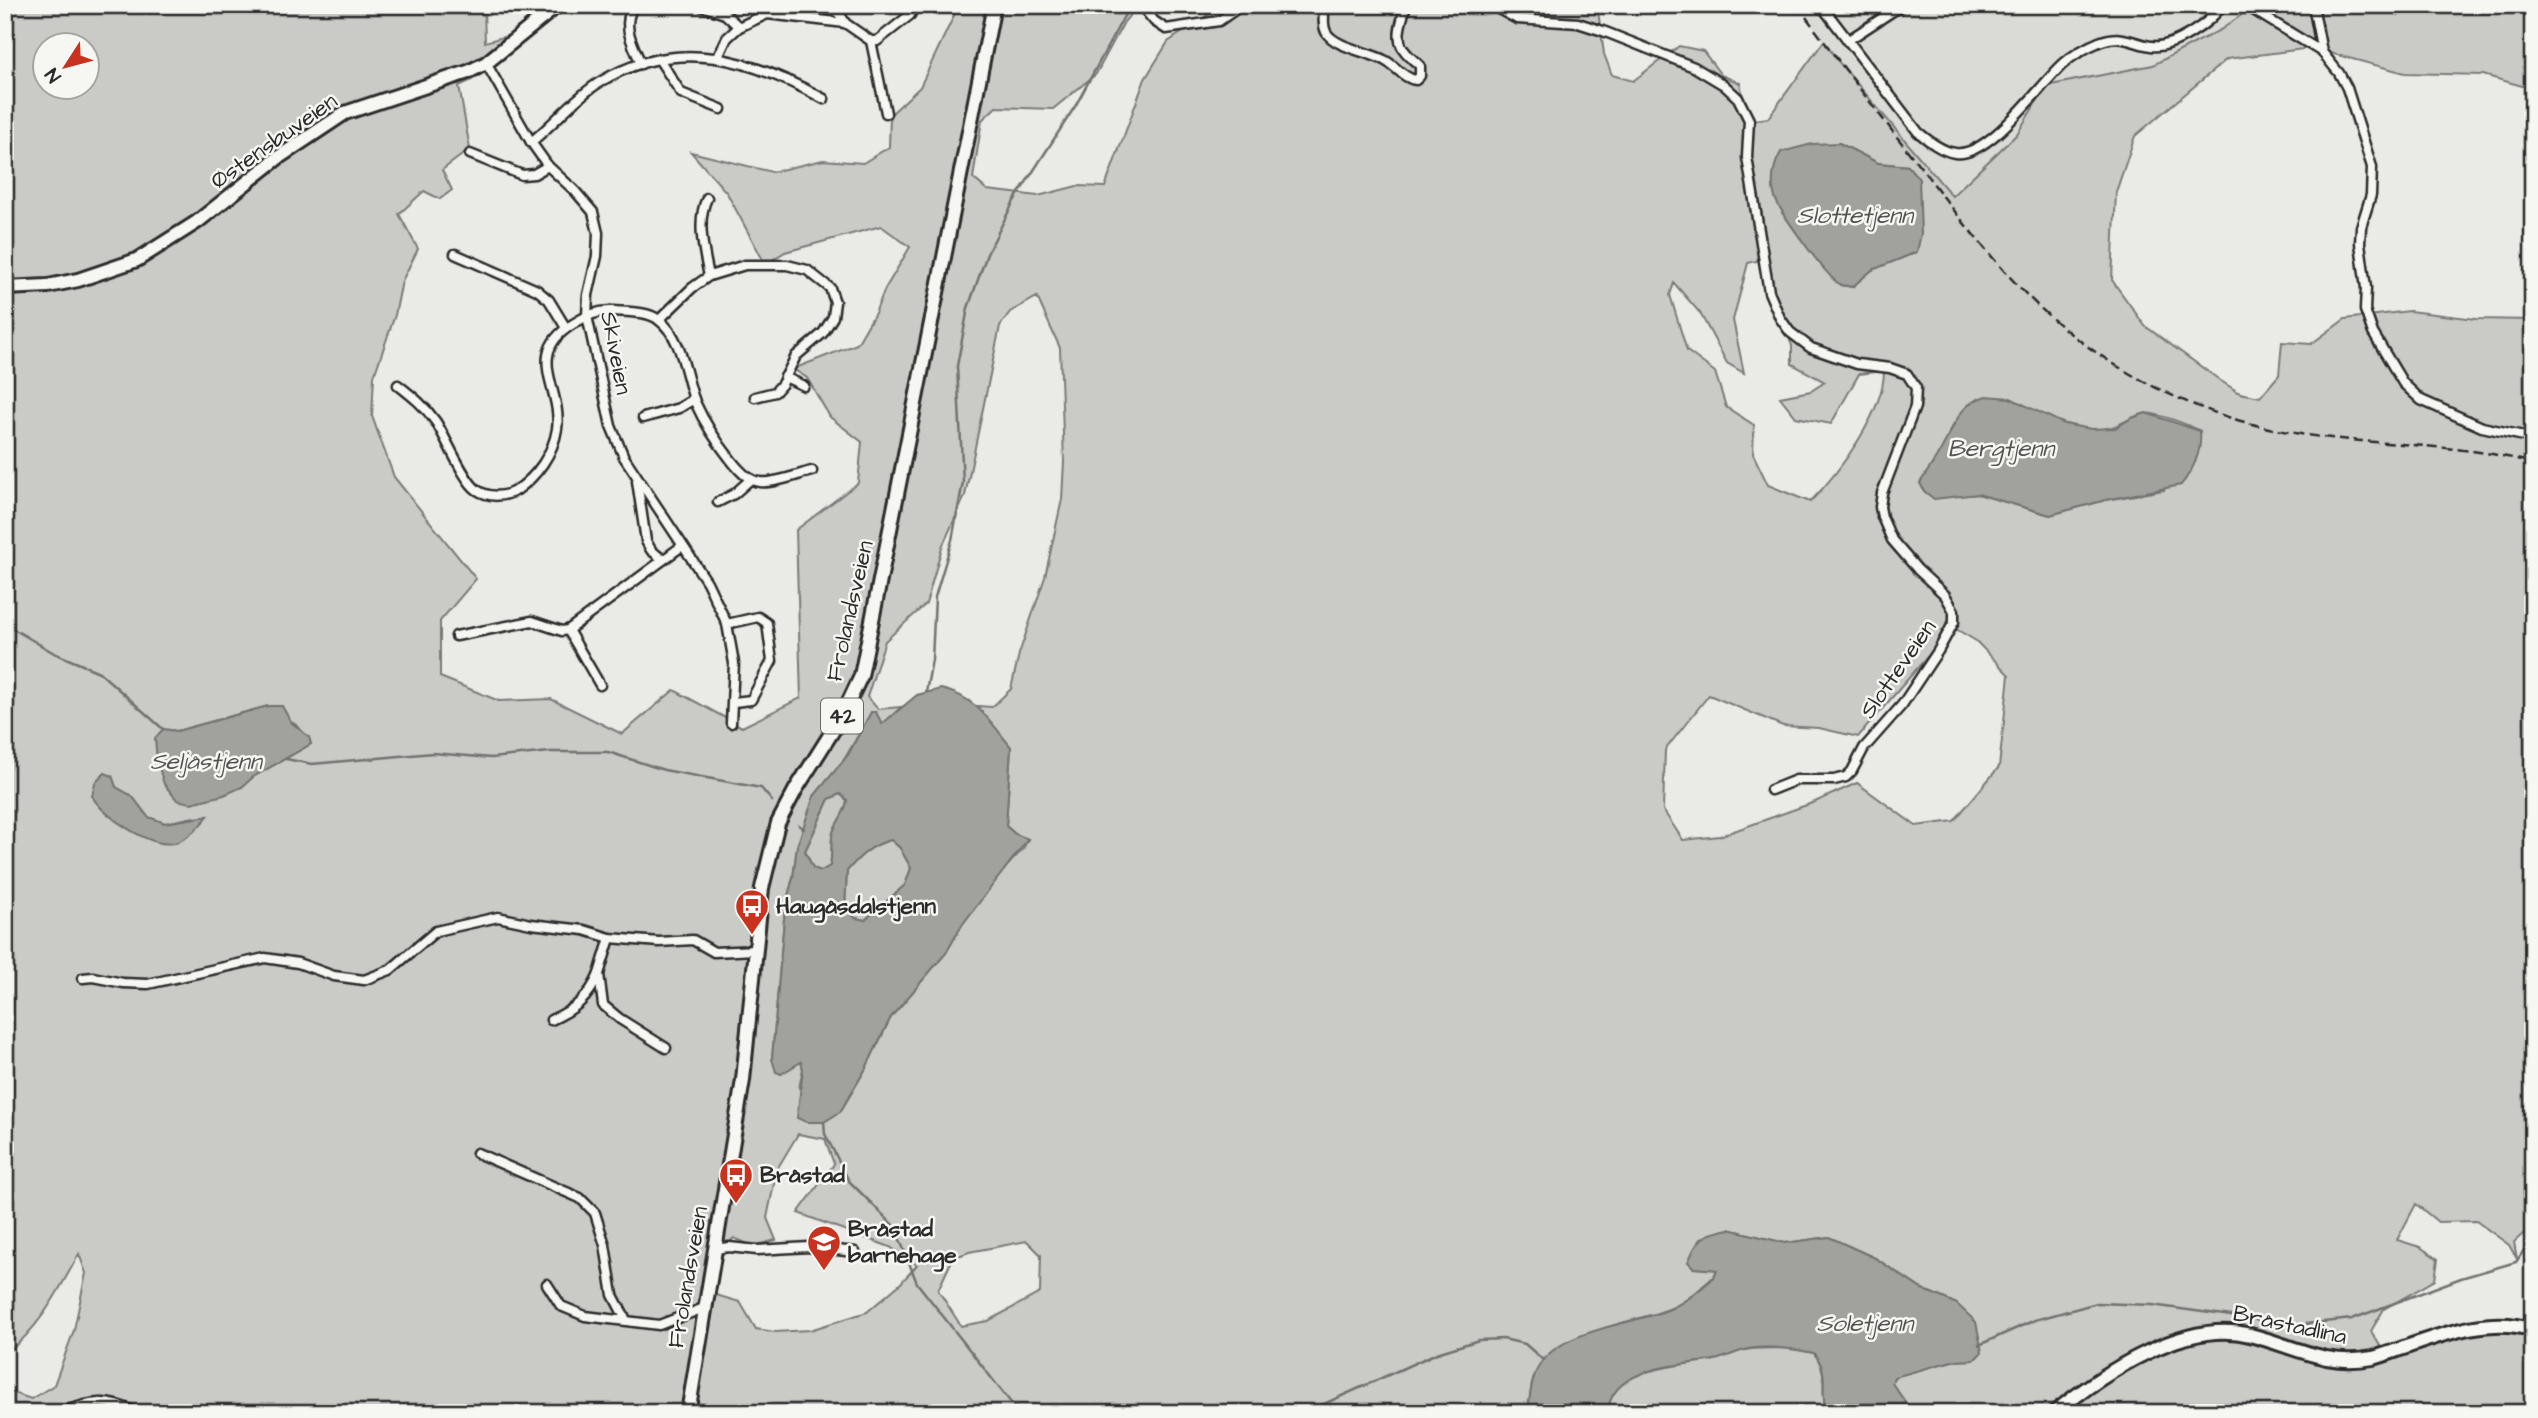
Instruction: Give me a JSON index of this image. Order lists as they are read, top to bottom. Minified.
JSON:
{"streets":{"main road":["Østensbuveien","Frolandsveien","42","Bråstadlina"],"street":["Skiveien","Slotteveien"]},"crossings":[["Østensbuveien","Skiveien"]],"water":["Slottetjenn","Bergtjenn","Seljåstjenn","Soletjenn"],"places":{"bus stop":["Haugåsdalstjenn","Bråstad"],"school or university":["Bråstad barnehage"]},"north":"bottom left"}
